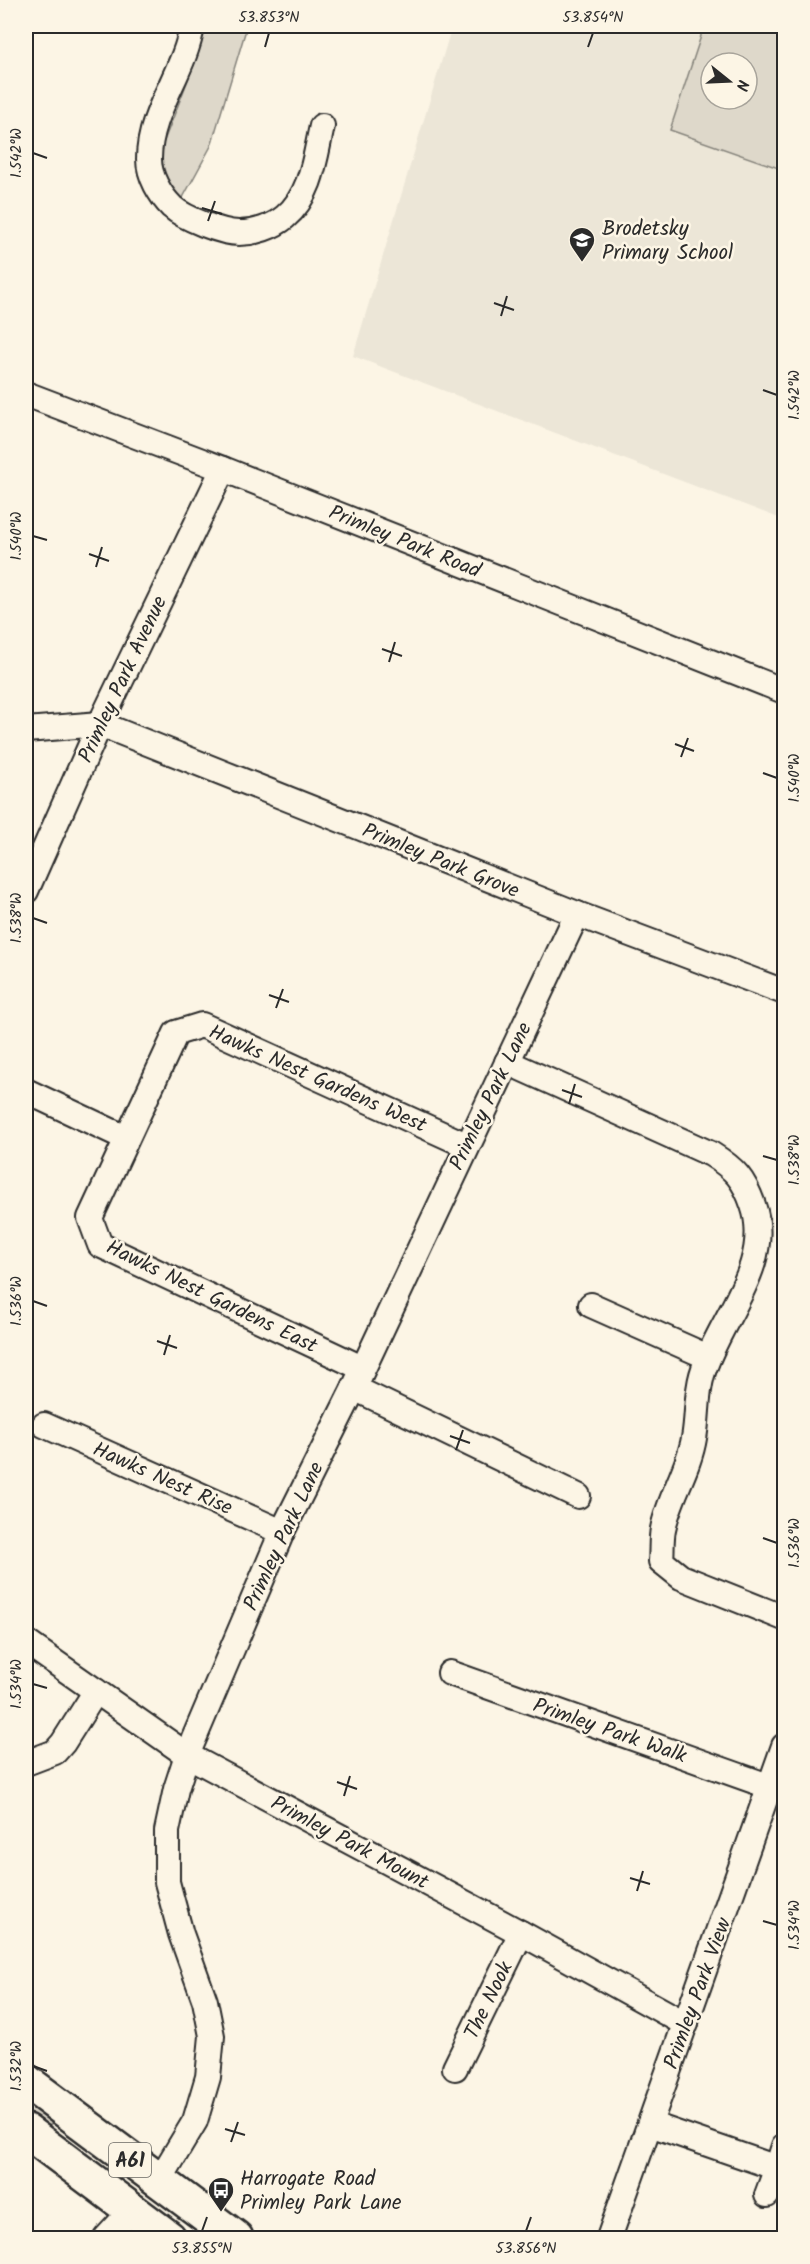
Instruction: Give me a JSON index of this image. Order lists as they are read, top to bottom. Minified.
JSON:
{"streets":{"highway":["A61"],"street":["Primley Park Road","Primley Park Avenue","Primley Park Grove","Hawks Nest Gardens West","Primley Park Lane","Hawks Nest Gardens East","Hawks Nest Rise","Primley Park Walk","Primley Park Mount","Primley Park View","The Nook"]},"crossings":[["Primley Park Road","Primley Park Avenue"],["Primley Park Avenue","Primley Park Grove"],["Primley Park Grove","Primley Park Lane"],["Hawks Nest Gardens West","Primley Park Lane"],["Hawks Nest Gardens West","Hawks Nest Gardens East"],["Primley Park Lane","Hawks Nest Gardens East"],["Primley Park Lane","Hawks Nest Rise"],["Primley Park Lane","Primley Park Mount"],["Primley Park Lane","A61"],["Primley Park Walk","Primley Park View"],["Primley Park Mount","Primley Park View"],["Primley Park Mount","The Nook"]],"places":{"school or university":["Brodetsky Primary School"],"bus stop":["Harrogate Road Primley Park Lane"]},"north":"right","coordinates":["53.853°N","53.854°N","1.542°W","1.540°W","1.538°W","1.536°W","1.534°W","1.532°W","53.855°N","53.856°N"]}
